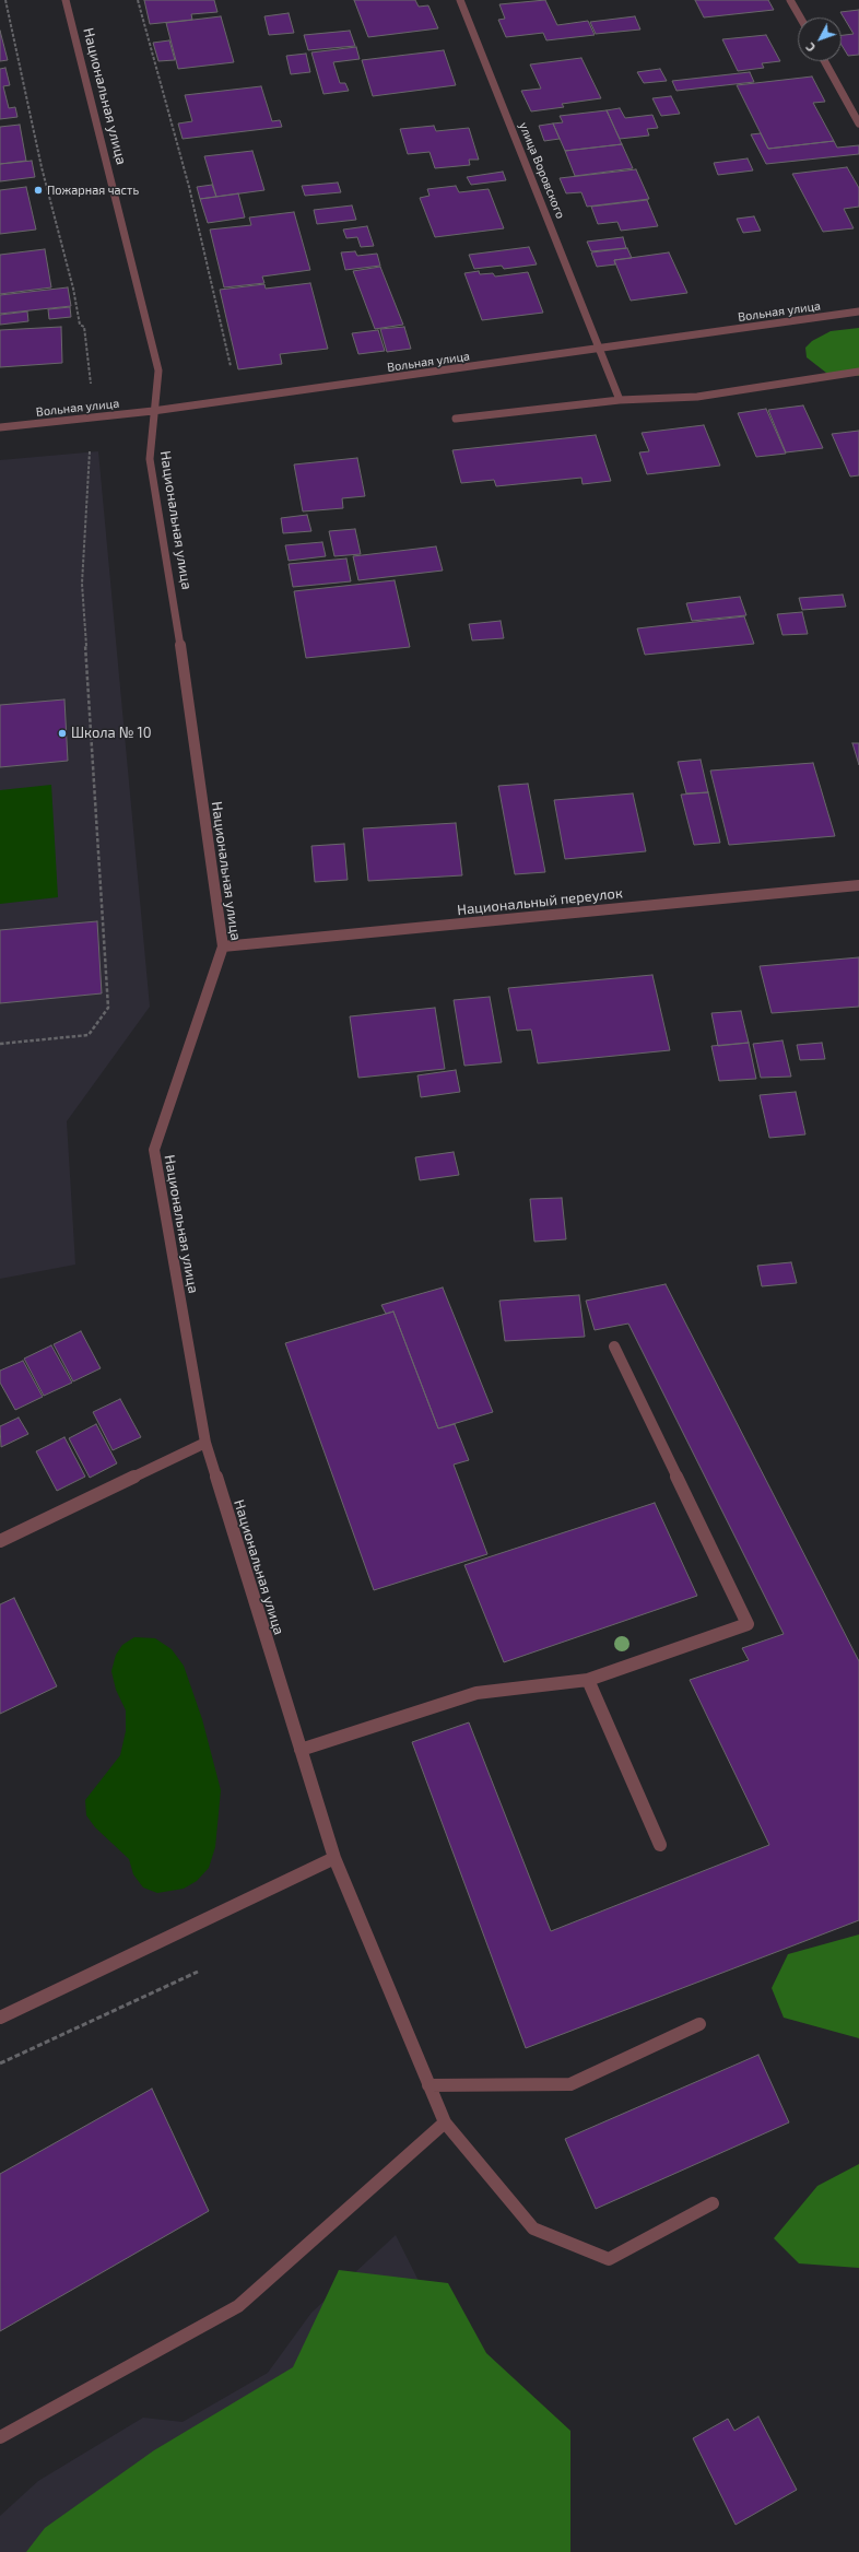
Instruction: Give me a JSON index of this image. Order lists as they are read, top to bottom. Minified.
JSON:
{"streets":{"street":["Национальная улица","улица Воровского","Вольная улица","Национальный переулок"]},"crossings":[["Национальная улица","Вольная улица"],["Национальная улица","Национальный переулок"],["улица Воровского","Вольная улица"]],"places":["Пожарная часть","Школа № 10"],"north":"bottom left"}
